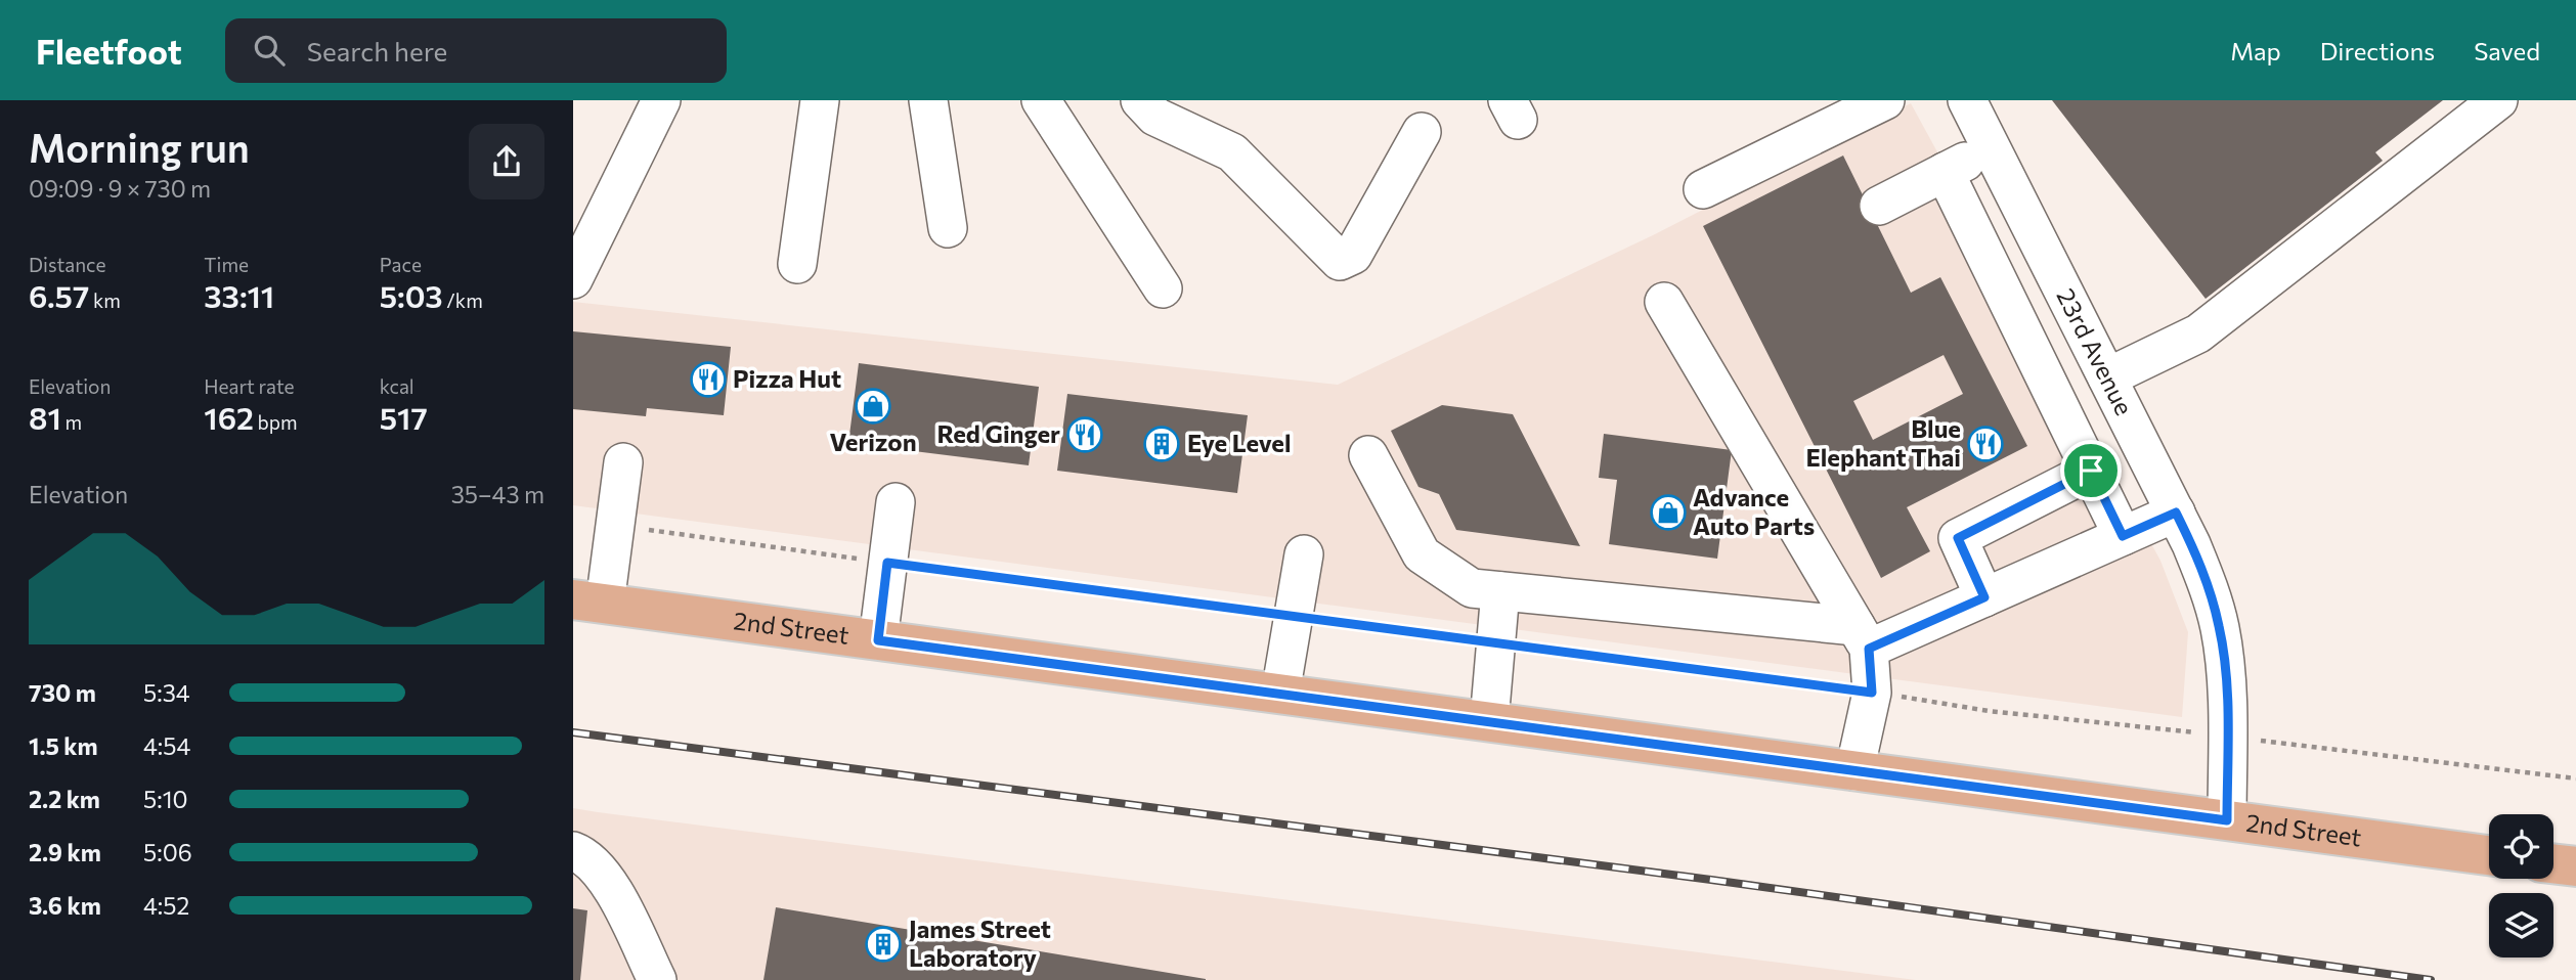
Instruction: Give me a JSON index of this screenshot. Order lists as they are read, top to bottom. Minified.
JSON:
{"streets":{"main road":["2nd Street"],"street":["23rd Avenue"]},"crossings":[["23rd Avenue","2nd Street"]],"places":{"restaurant":["Pizza Hut","Red Ginger","Blue Elephant Thai"],"shop":["Verizon","Advance Auto Parts"],"building":["Eye Level","James Street Laboratory"]},"page":{"header":"Fleetfoot","search":"Search here","nav":["Map","Directions","Saved"],"heading":["Morning run","09:09 · 9 × 730 m"],"stats":[["Distance","6.57 km"],["Time","33:11"],["Pace","5:03 /km"],["Elevation","81 m"],["Heart rate","162 bpm"],["kcal","517"]],"chart":["Elevation","35–43 m"],"list":[{"name":"730 m","note":"5:34"},{"name":"1.5 km","note":"4:54"},{"name":"2.2 km","note":"5:10"},{"name":"2.9 km","note":"5:06"},{"name":"3.6 km","note":"4:52"}]}}
